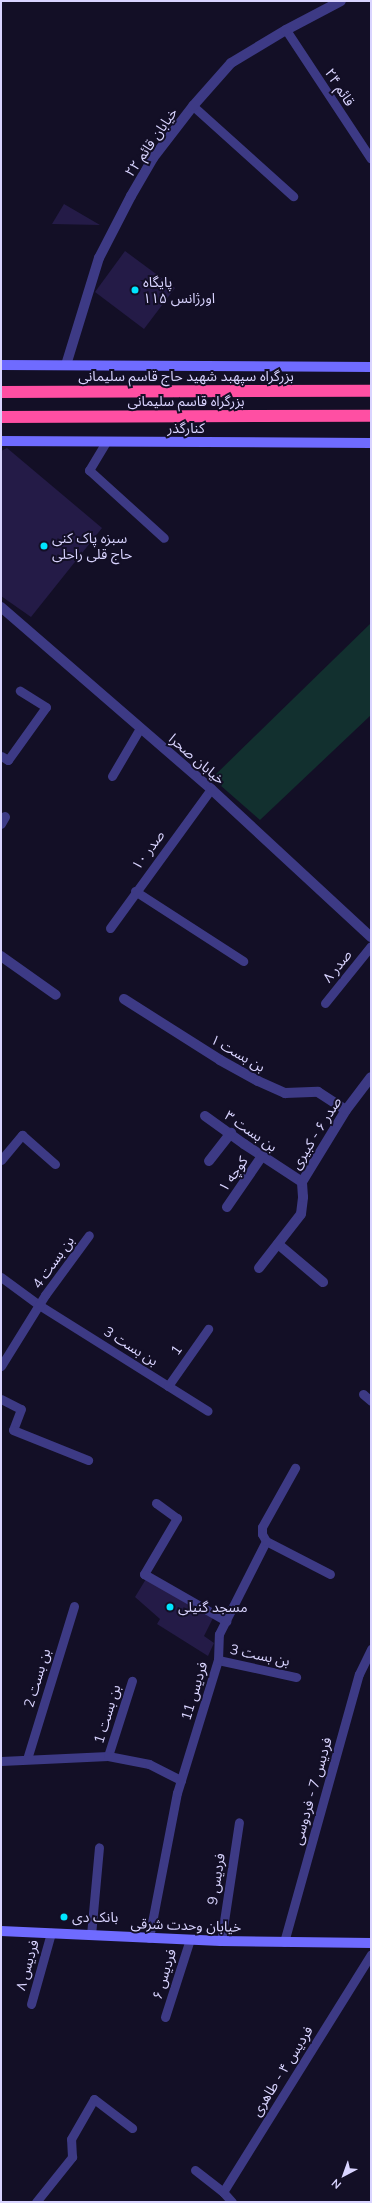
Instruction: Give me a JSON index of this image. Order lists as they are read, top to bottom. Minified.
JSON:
{"streets":{"highway":["بزرگراه سپهبد شهید حاج قاسم سلیمانی","بزرگراه قاسم سلیمانی"],"street":["خیابان قائم ۲۲","کنارگذر","خیابان صحرا","بن بست ۱","بن بست ۳","صدر ۶ - کبیری","کوچه ۱","خیابان وحدت شرقی"],"lane":["قائم ۲۴","صدر ۱۰","صدر ۸","بن بست 4","بن بست 3","1","بن بست 2","فردیس 11","بن بست 1","فردیس 7 - فردوسی","فردیس 9","فردیس ۸","فردیس ۶","فردیس ۴ - طاهری"]},"crossings":[["قائم ۲۴","خیابان قائم ۲۲"],["خیابان صحرا","صدر ۱۰"],["بن بست ۱","صدر ۶ - کبیری"],["بن بست ۳","صدر ۶ - کبیری"],["بن بست ۳","کوچه ۱"],["بن بست 4","بن بست 3"],["بن بست 3","1"],["بن بست 3","فردیس 11"],["فردیس 11","خیابان وحدت شرقی"],["فردیس 7 - فردوسی","خیابان وحدت شرقی"],["فردیس 9","خیابان وحدت شرقی"],["خیابان وحدت شرقی","فردیس ۸"],["خیابان وحدت شرقی","فردیس ۶"]],"places":["پایگاه اورژانس ۱۱۵","سبزه پاک کنی حاج قلی راحلی","مسجد گنیلی","بانک دی"],"north":"bottom left"}
